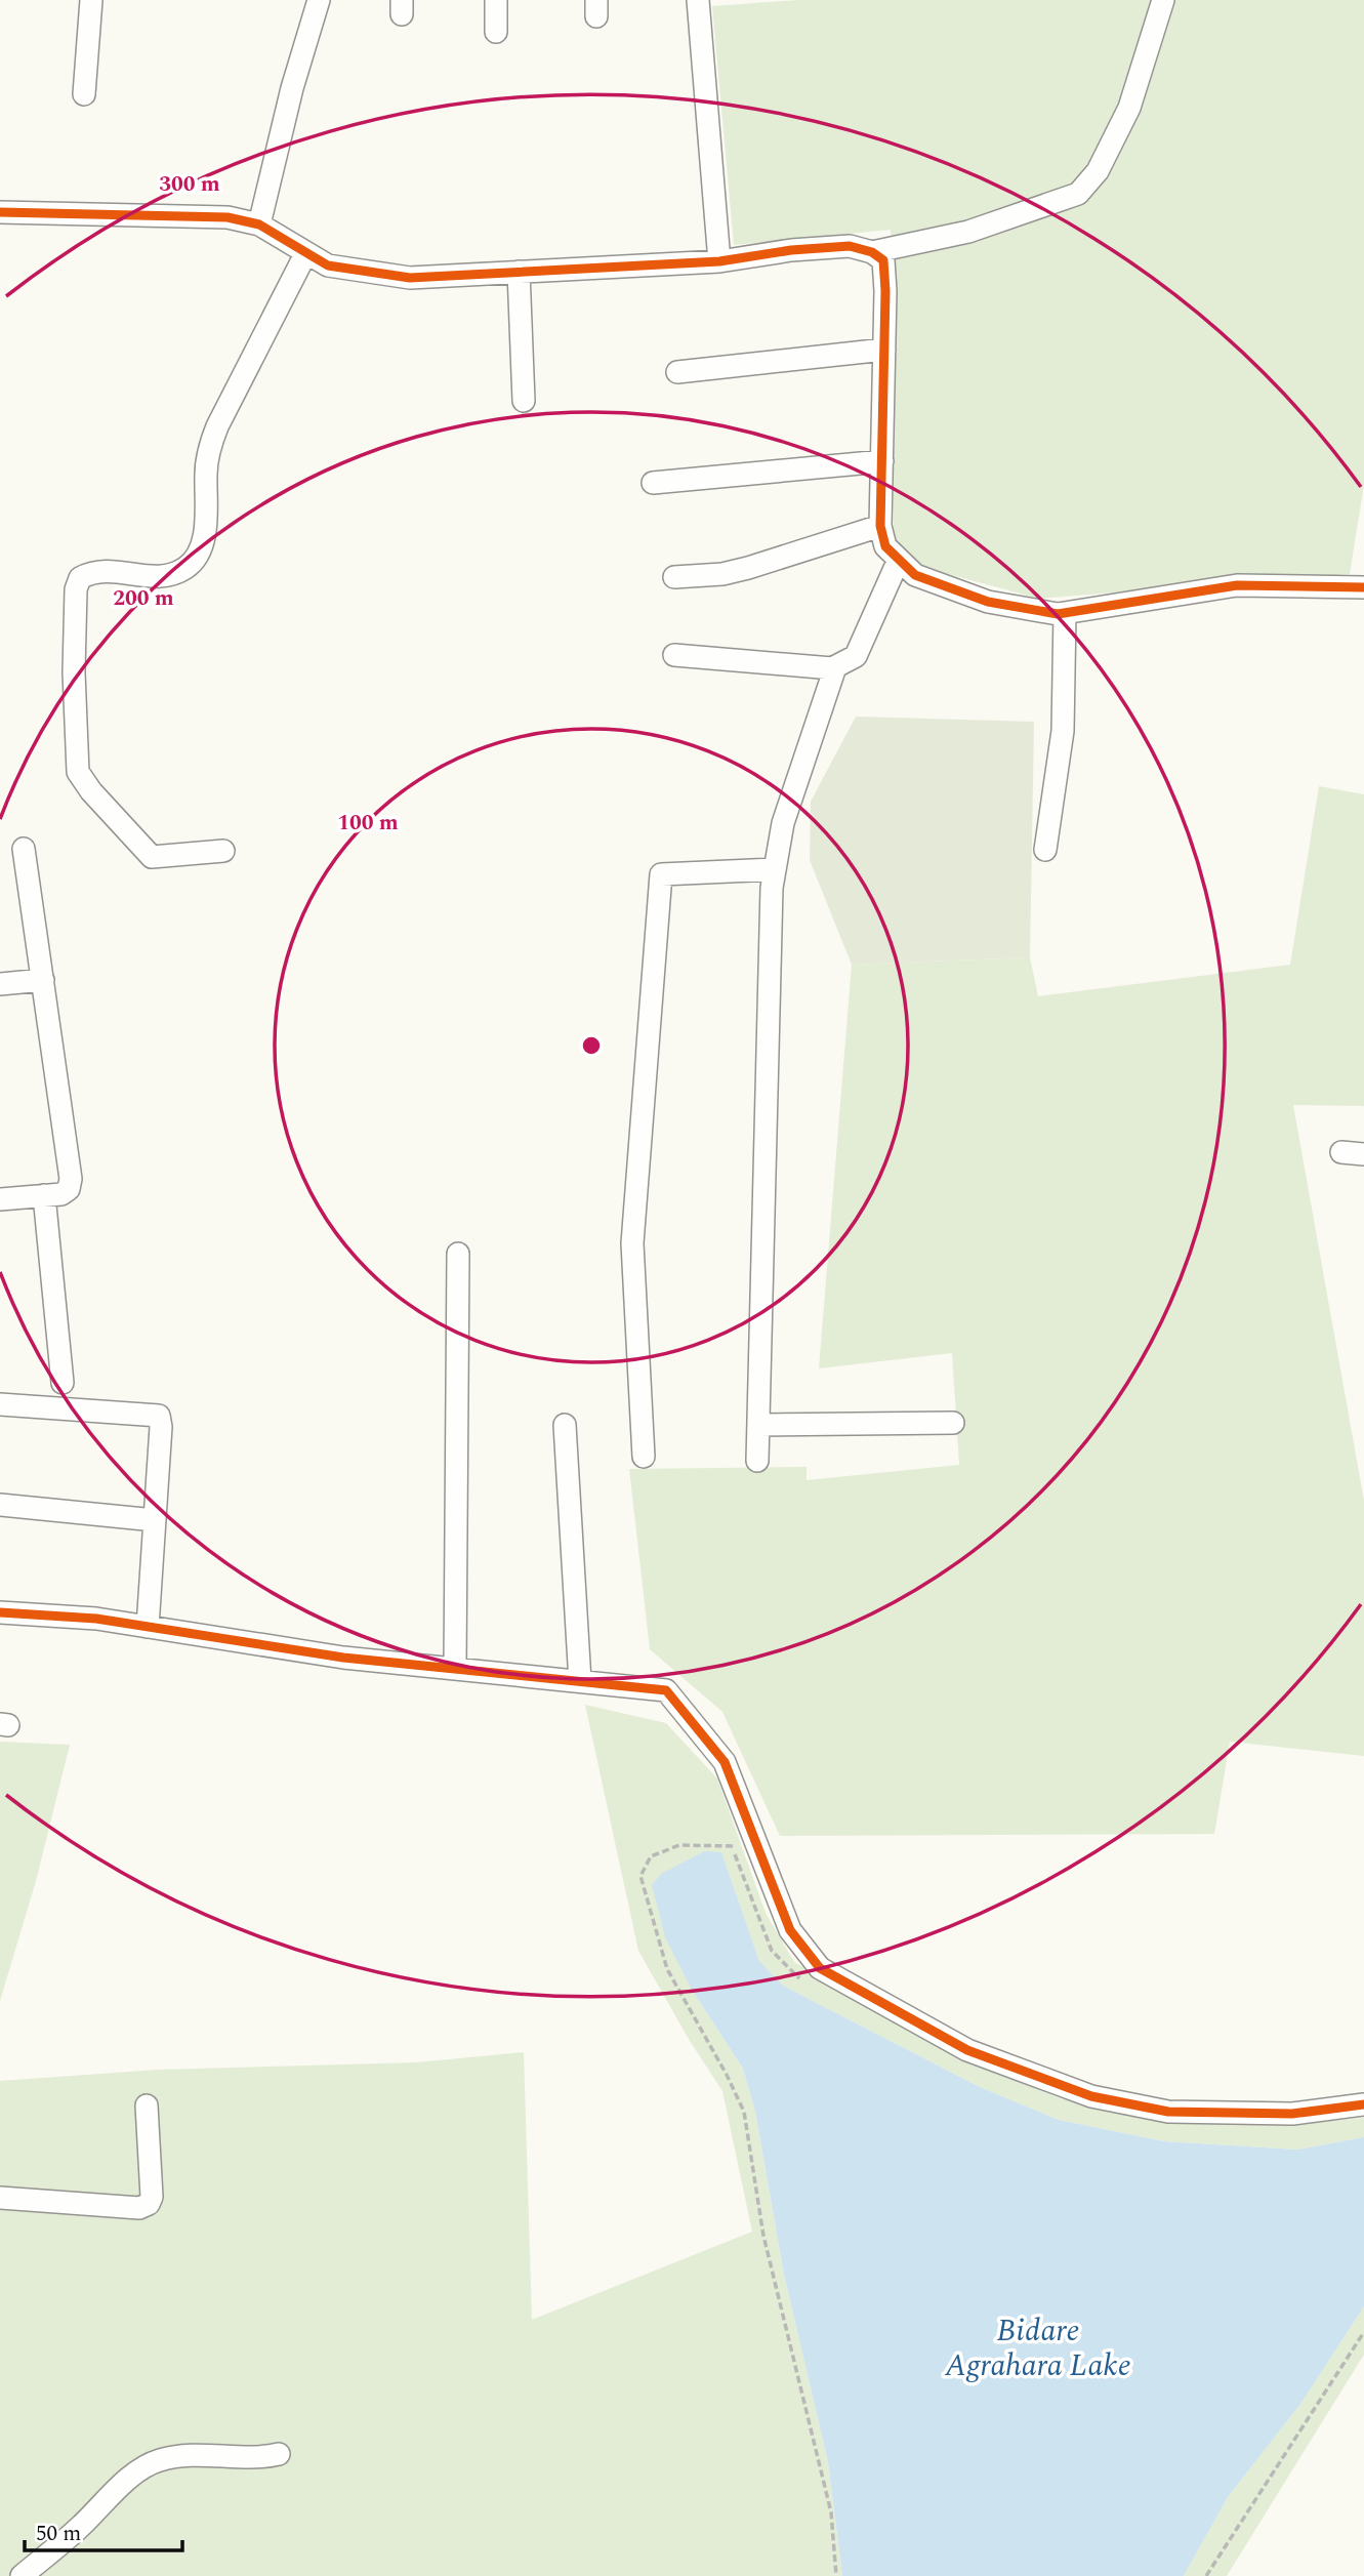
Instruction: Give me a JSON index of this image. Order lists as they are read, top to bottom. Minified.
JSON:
{"water":["Bidare Agrahara Lake"],"scale_bar":"50 m","rings":["300 m","200 m","100 m"]}
